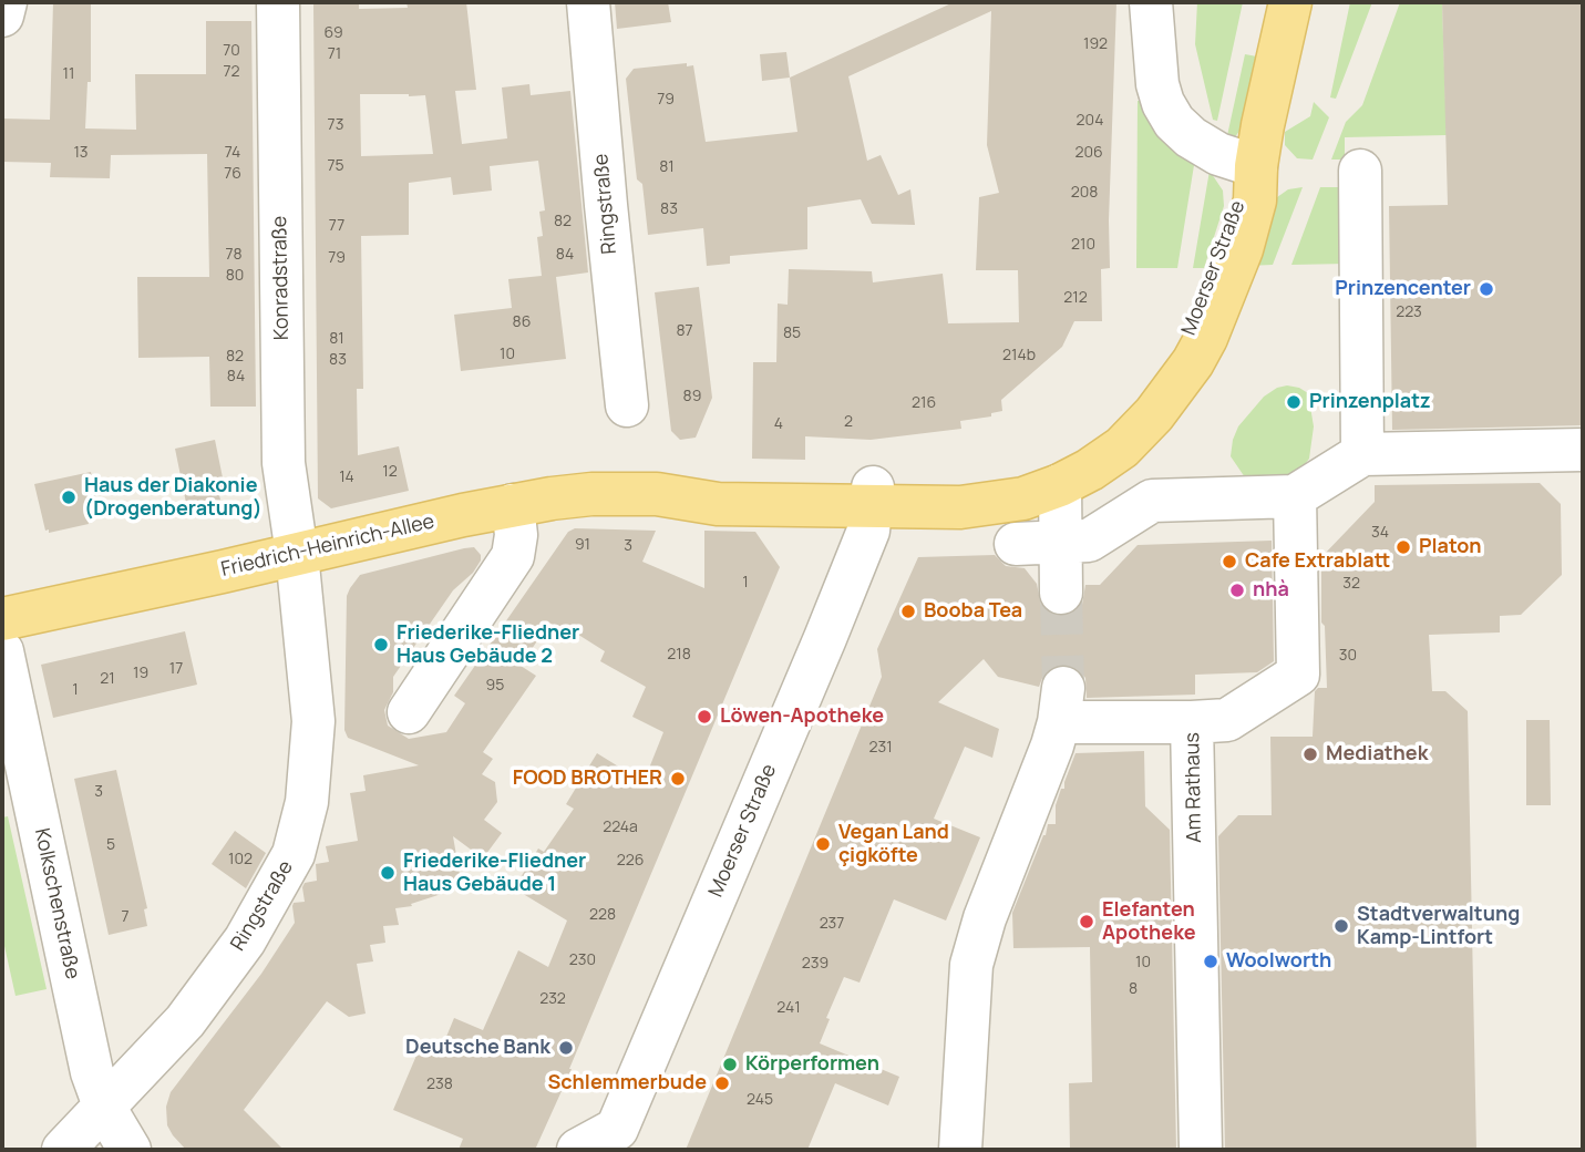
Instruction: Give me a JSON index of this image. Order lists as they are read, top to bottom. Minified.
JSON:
{"streets":{"main road":["Moerser Straße","Friedrich-Heinrich-Allee"],"street":["Ringstraße","Konradstraße","Am Rathaus","Kolkschenstraße"]},"crossings":[["Ringstraße","Konradstraße"],["Ringstraße","Friedrich-Heinrich-Allee"],["Ringstraße","Kolkschenstraße"],["Moerser Straße","Friedrich-Heinrich-Allee"],["Konradstraße","Friedrich-Heinrich-Allee"]],"places":["Prinzencenter","Prinzenplatz","Haus der Diakonie (Drogenberatung)","Platon","Cafe Extrablatt","nhà","Booba Tea","Friederike-Fliedner Haus Gebäude 2","Löwen-Apotheke","Mediathek","FOOD BROTHER","Vegan Land çigköfte","Friederike-Fliedner Haus Gebäude 1","Elefanten Apotheke","Stadtverwaltung Kamp-Lintfort","Woolworth","Deutsche Bank","Körperformen","Schlemmerbude"],"house_numbers":["69","192","70","71","72","11","79","204","73","13","74","206","75","81","76","208","83","82","77","210","78","84","79","80","212","223","86","87","85","81","10","214b","82","83","84","89","216","2","4","12","14","34","91","3","1","32","218","30","17","19","21","95","1","231","3","224a","5","102","226","228","7","237","230","10","239","8","232","241","238","245"]}
